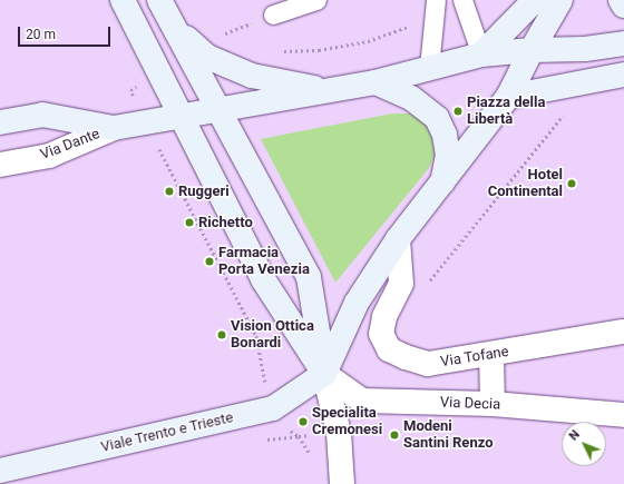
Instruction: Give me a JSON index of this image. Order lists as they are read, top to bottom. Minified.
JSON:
{"streets":{"main road":["Via Dante","Viale Trento e Trieste"],"street":["Via Tofane","Via Decia"]},"crossings":[["Via Decia","Viale Trento e Trieste"]],"places":["Piazza della Libertà","Hotel Continental","Ruggeri","Richetto","Farmacia Porta Venezia","Vision Ottica Bonardi","Specialita Cremonesi","Modeni Santini Renzo"],"scale_bar":"20 m","north":"top left"}
